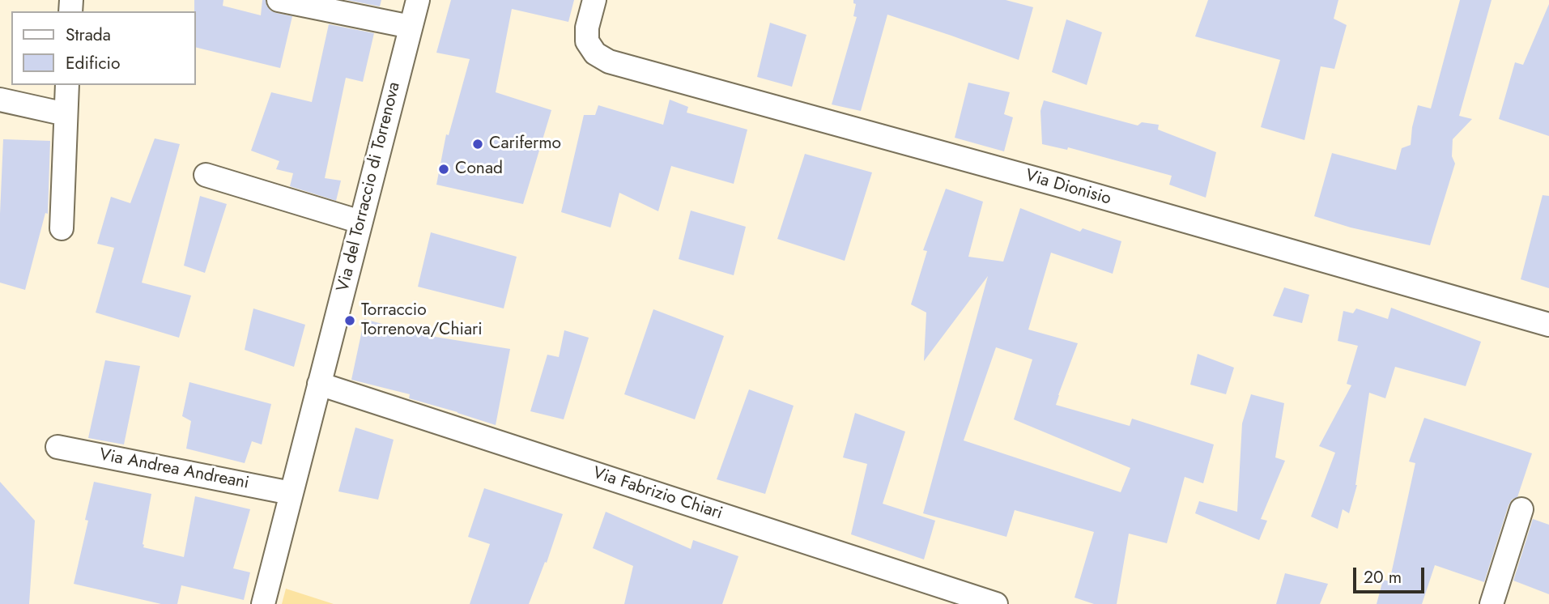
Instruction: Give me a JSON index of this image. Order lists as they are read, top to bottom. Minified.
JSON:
{"streets":{"street":["Via del Torraccio di Torrenova","Via Dionisio","Via Andrea Andreani","Via Fabrizio Chiari"]},"crossings":[["Via del Torraccio di Torrenova","Via Andrea Andreani"],["Via del Torraccio di Torrenova","Via Fabrizio Chiari"]],"places":["Carifermo","Conad","Torraccio Torrenova/Chiari"],"legend":["Strada","Edificio"],"scale_bar":"20 m"}
